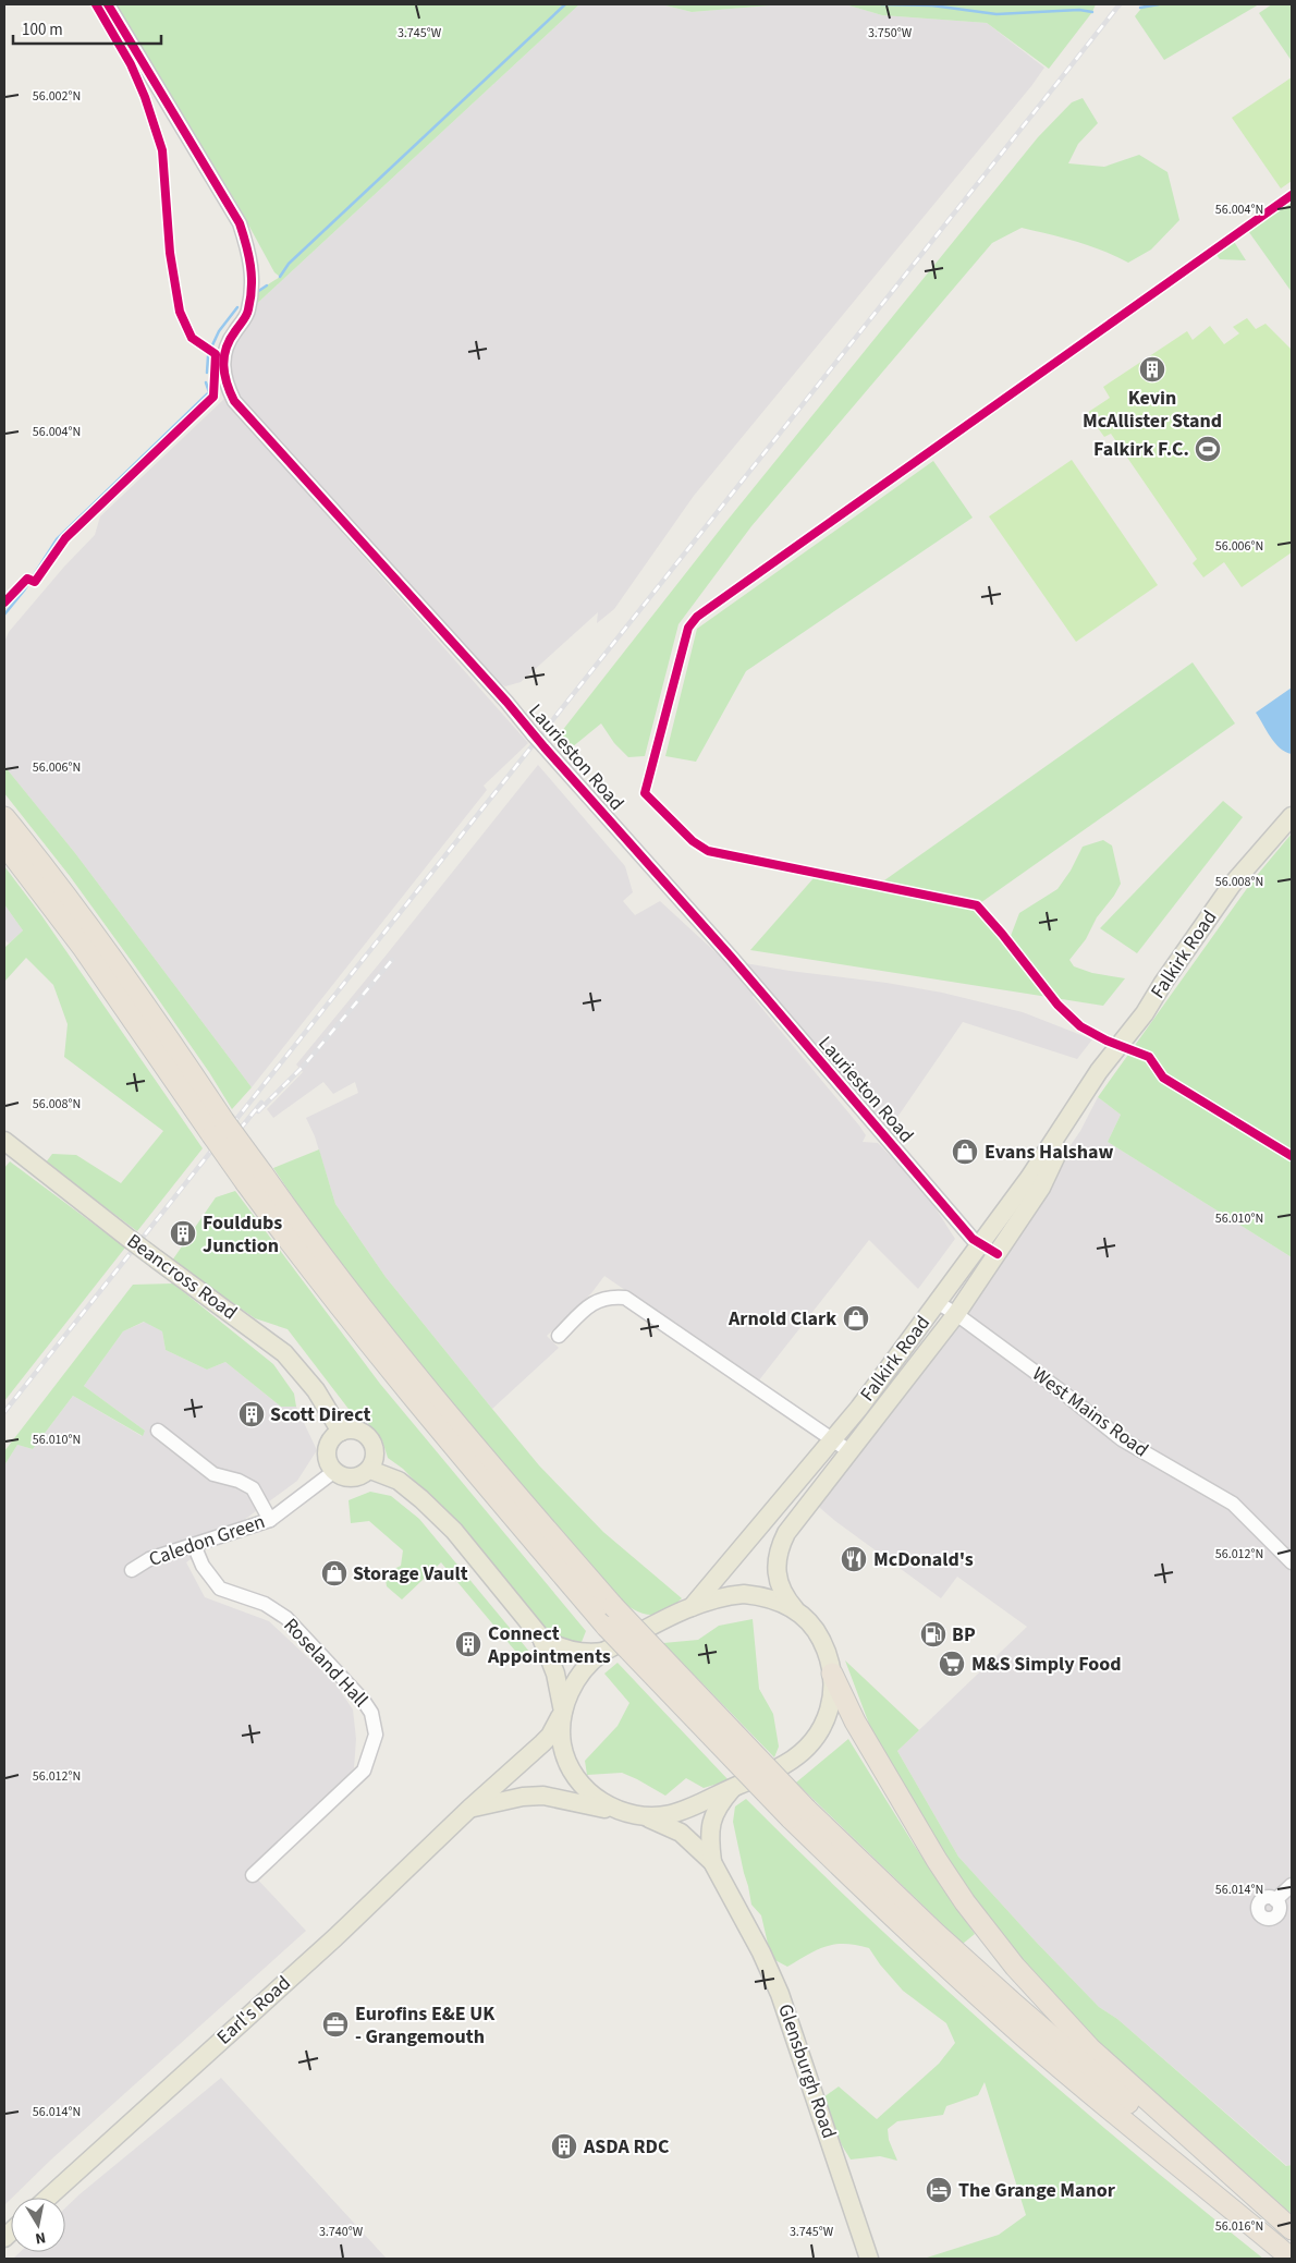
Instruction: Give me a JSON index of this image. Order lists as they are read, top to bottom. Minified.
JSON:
{"streets":{"main road":["Falkirk Road","Beancross Road","Earl's Road","Glensburgh Road"],"street":["Laurieston Road","West Mains Road","Caledon Green","Roseland Hall"]},"crossings":[["Laurieston Road","Falkirk Road"],["Falkirk Road","West Mains Road"],["Beancross Road","Caledon Green"],["Caledon Green","Roseland Hall"]],"places":{"building":["Kevin McAllister Stand","Fouldubs Junction","Scott Direct","Connect Appointments","ASDA RDC"],"sports":["Falkirk F.C."],"shop":["Evans Halshaw","Arnold Clark","Storage Vault"],"restaurant":["McDonald's"],"fuel station":["BP"],"supermarket":["M&S Simply Food"],"office":["Eurofins E&E UK - Grangemouth"],"hotel":["The Grange Manor"]},"scale_bar":"100 m","north":"bottom","coordinates":["3.745°W","3.750°W","56.002°N","56.004°N","56.006°N","56.008°N","56.010°N","56.012°N","56.014°N","56.016°N","3.740°W"]}
